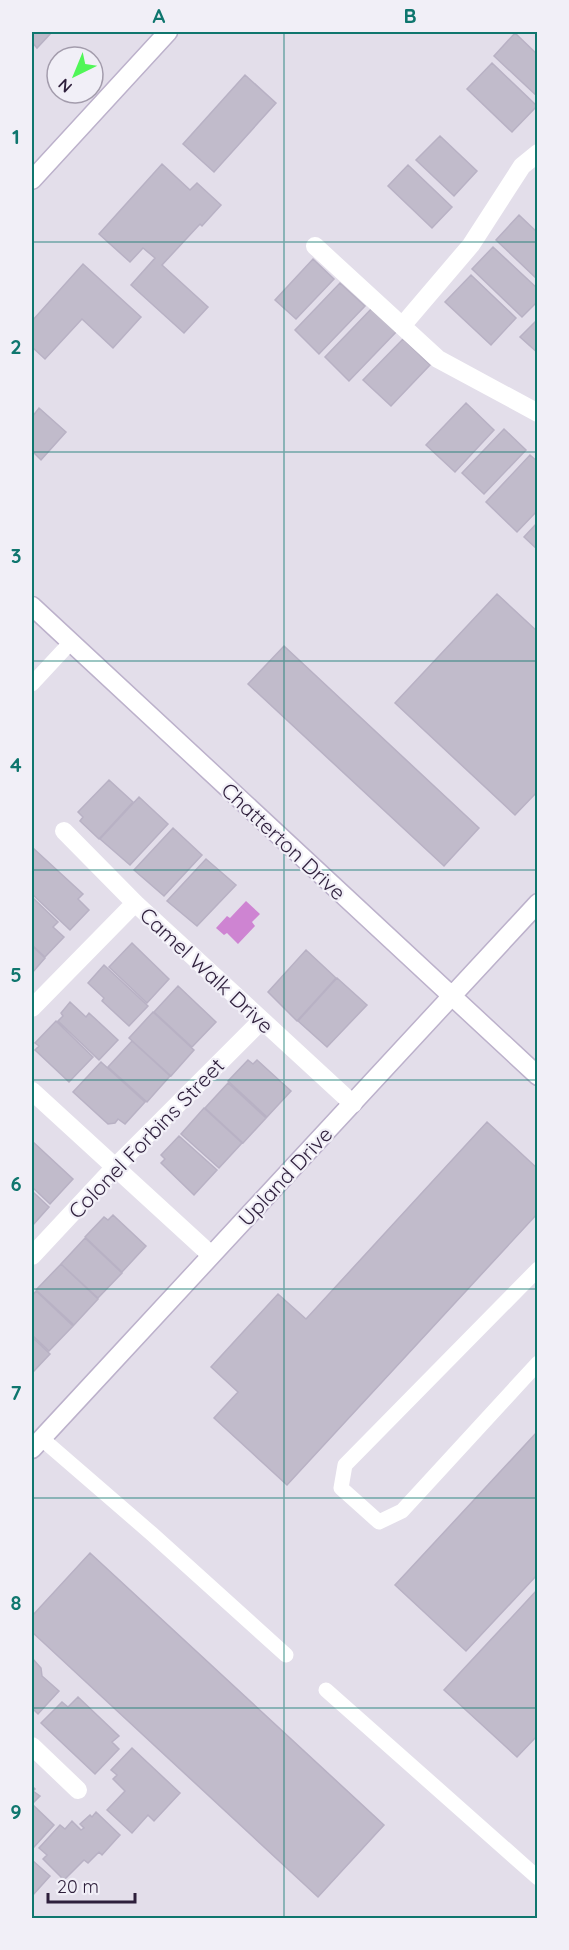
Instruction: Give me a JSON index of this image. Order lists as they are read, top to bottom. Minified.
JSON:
{"streets":{"street":["Chatterton Drive","Camel Walk Drive","Colonel Forbins Street","Upland Drive"]},"crossings":[["Chatterton Drive","Upland Drive"],["Camel Walk Drive","Colonel Forbins Street"],["Camel Walk Drive","Upland Drive"]],"scale_bar":"20 m","north":"bottom left","grid":{"columns":["A","B"],"rows":["1","2","3","4","5","6","7","8","9"]}}
